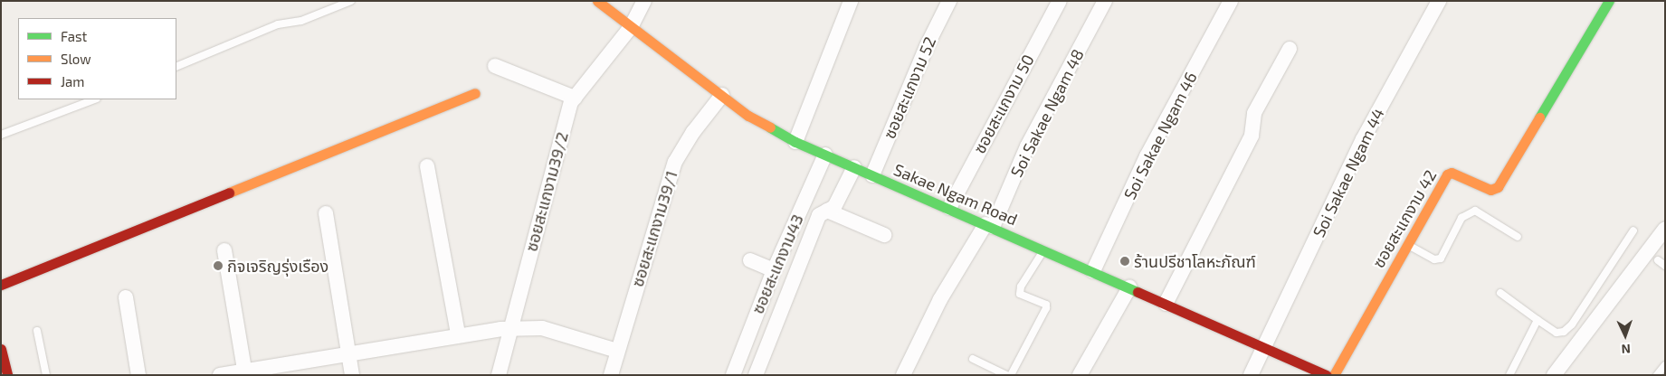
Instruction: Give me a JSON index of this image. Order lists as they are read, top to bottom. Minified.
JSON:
{"streets":{"street":["ซอยสะแกงาม 52","ซอยสะแกงาม 50","Soi Sakae Ngam 48","Soi Sakae Ngam 46","Soi Sakae Ngam 44","ซอยสะแกงาม39/2","Sakae Ngam Road","ซอยสะแกงาม 42","ซอยสะแกงาม39/1","ซอยสะแกงาม43"]},"crossings":[["ซอยสะแกงาม 52","Sakae Ngam Road"],["ซอยสะแกงาม 50","Sakae Ngam Road"],["Soi Sakae Ngam 48","Sakae Ngam Road"],["Soi Sakae Ngam 46","Sakae Ngam Road"],["Soi Sakae Ngam 44","Sakae Ngam Road"],["ซอยสะแกงาม39/2","Sakae Ngam Road"],["Sakae Ngam Road","ซอยสะแกงาม39/1"],["Sakae Ngam Road","ซอยสะแกงาม43"]],"places":["ร้านปรีชาโลหะภัณฑ์","กิจเจริญรุ่งเรือง"],"legend":["Fast","Slow","Jam"],"north":"bottom"}
